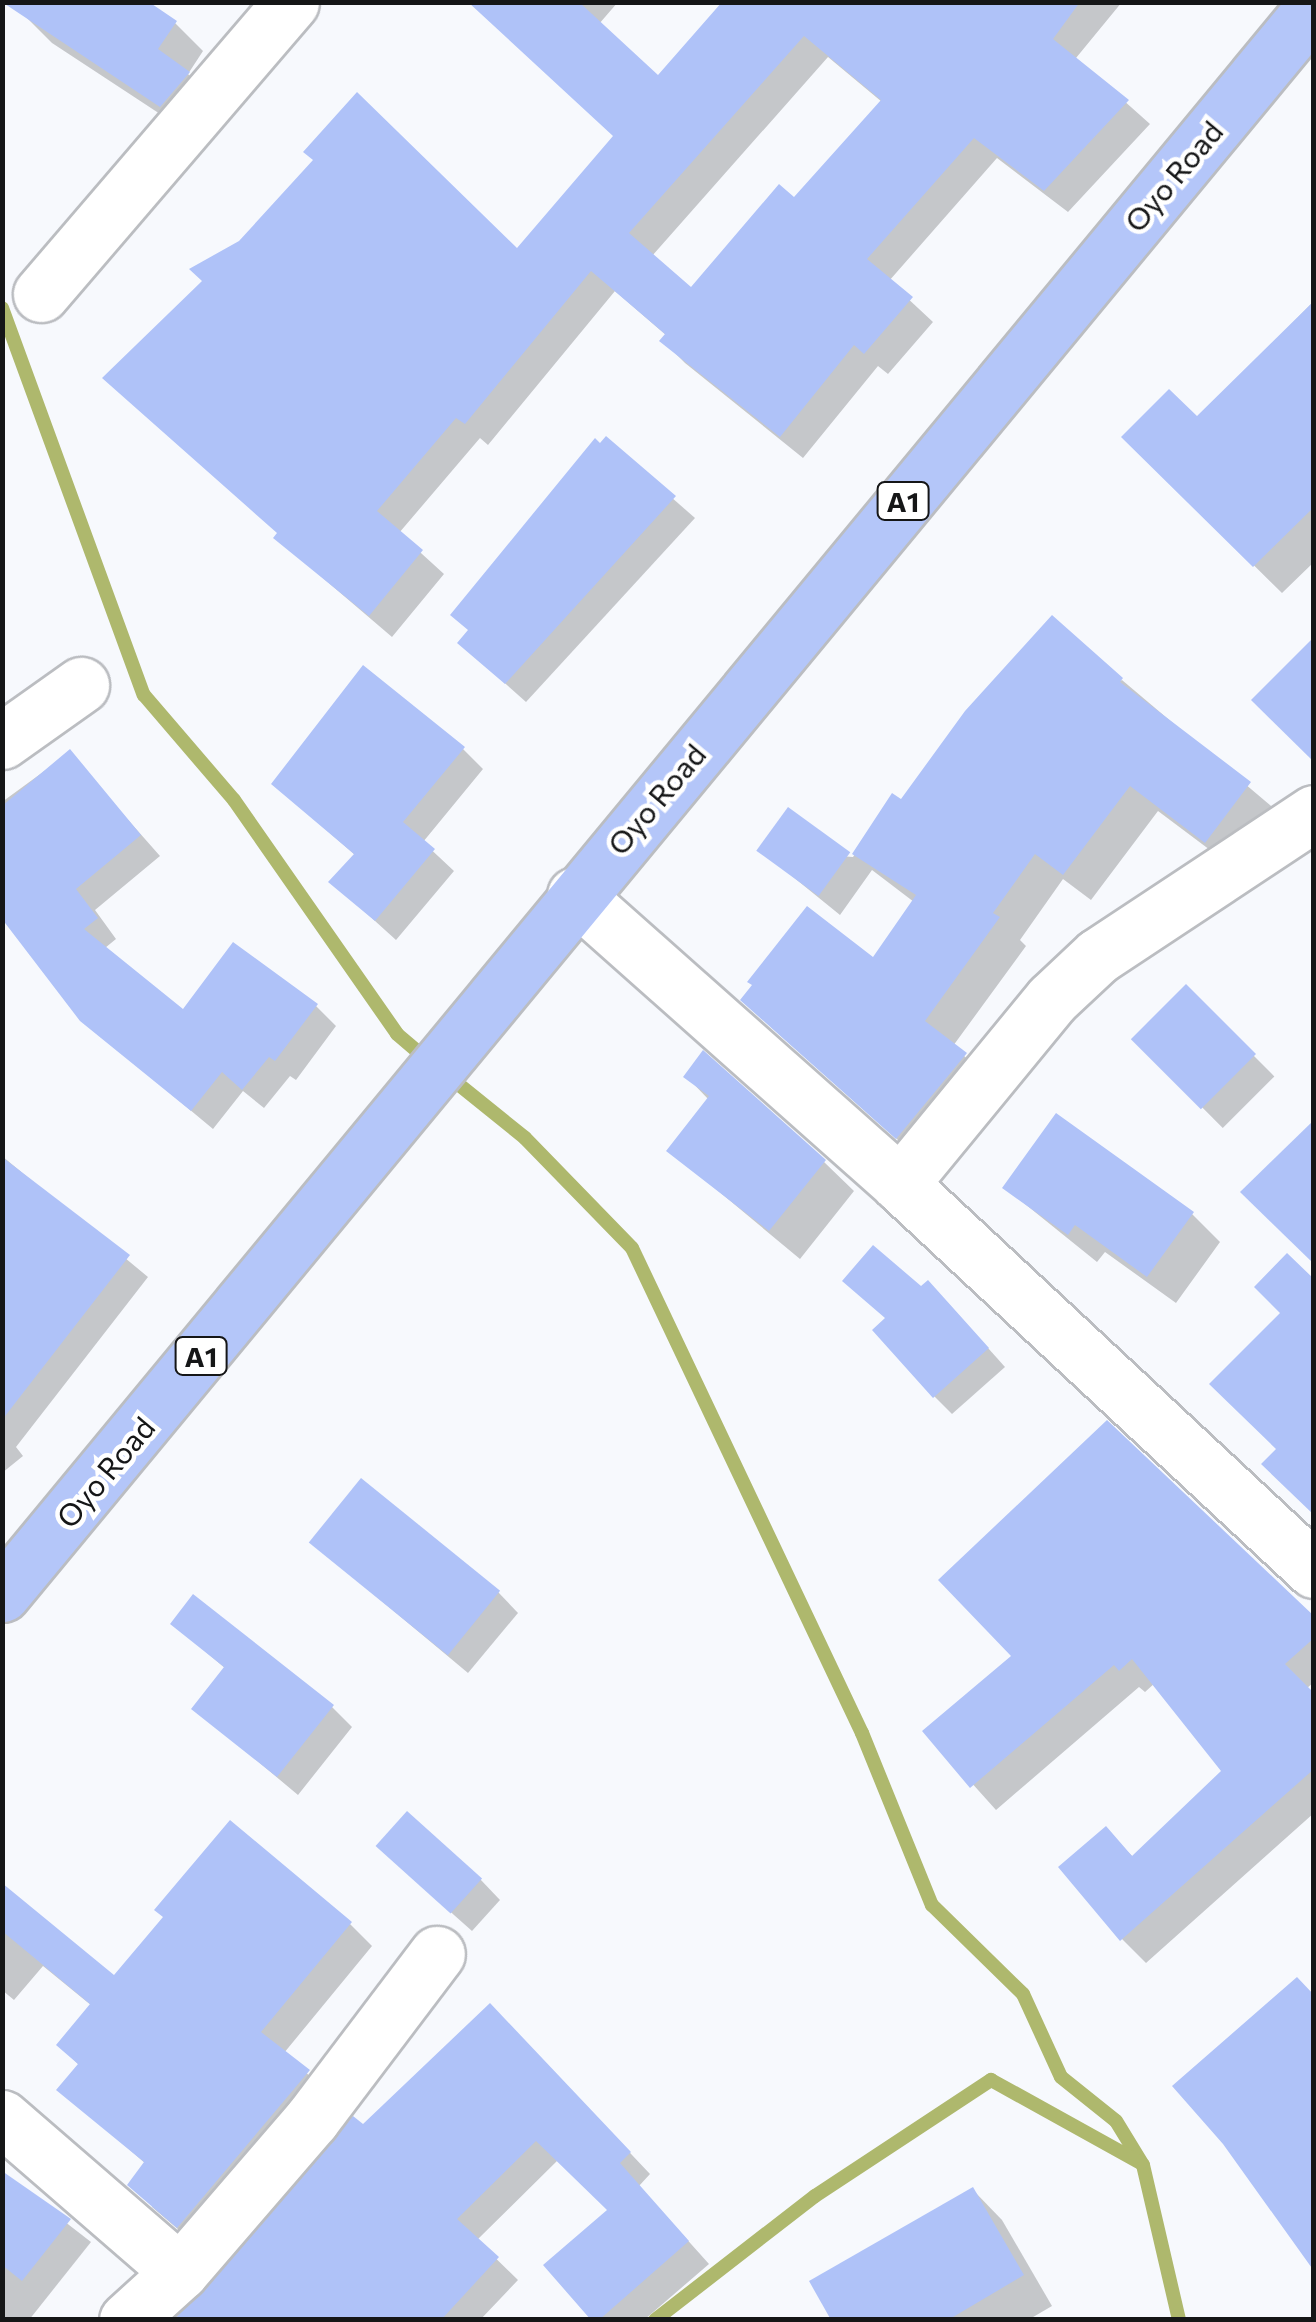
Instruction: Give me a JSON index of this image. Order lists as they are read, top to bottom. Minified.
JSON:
{"streets":{"highway":["Oyo Road","A1"]}}
